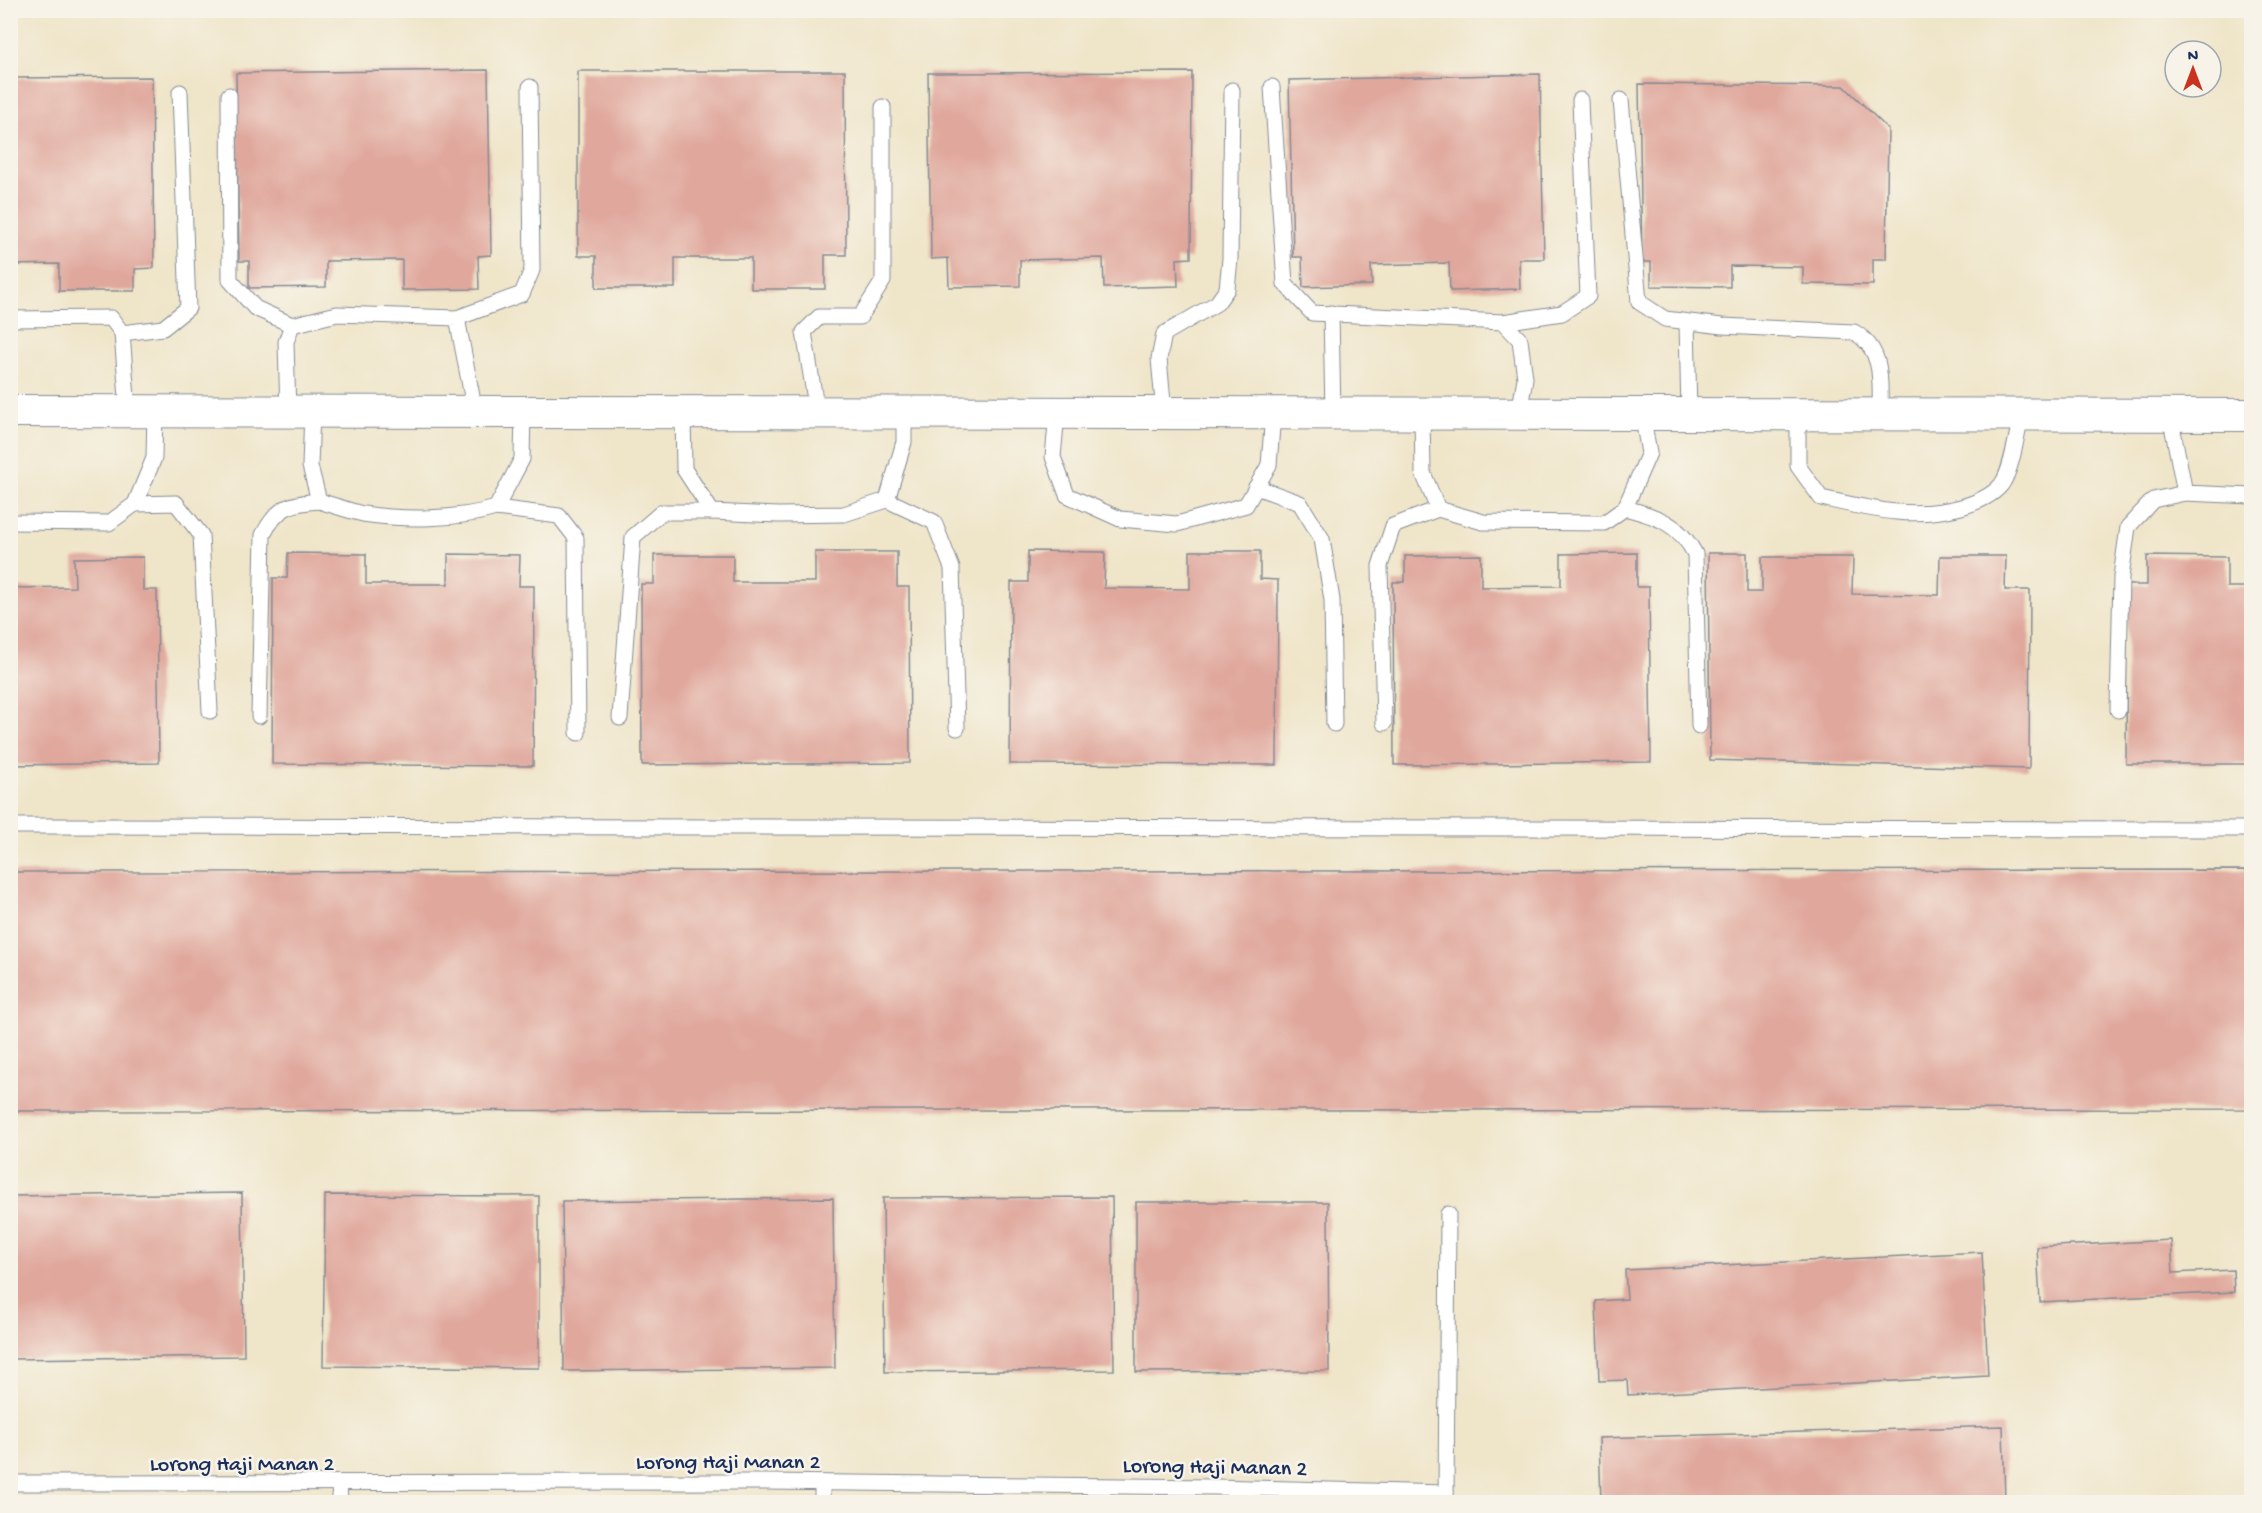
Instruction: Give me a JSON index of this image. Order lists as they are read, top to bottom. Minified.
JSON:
{"streets":{"lane":["Lorong Haji Manan 2"]},"north":"top"}
